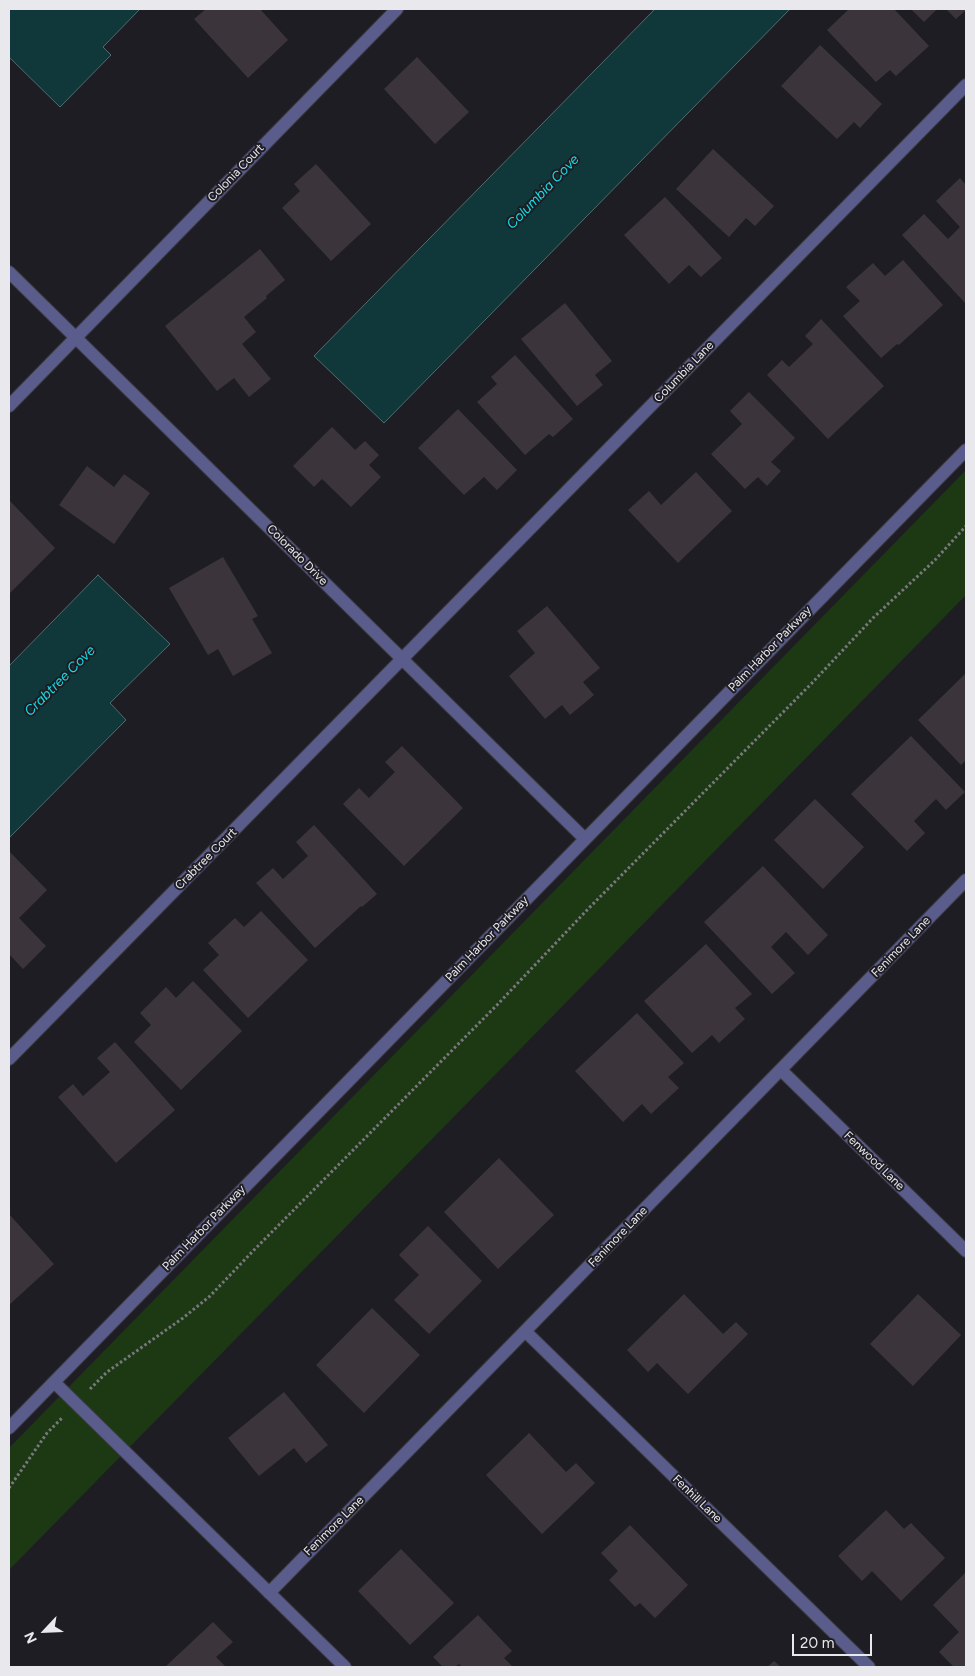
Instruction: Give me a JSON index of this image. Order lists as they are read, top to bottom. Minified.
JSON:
{"streets":{"street":["Colonia Court","Columbia Lane","Colorado Drive","Palm Harbor Parkway","Crabtree Court","Fenimore Lane","Fenwood Lane","Fenhill Lane"]},"crossings":[["Colonia Court","Colorado Drive"],["Columbia Lane","Colorado Drive"],["Columbia Lane","Crabtree Court"],["Colorado Drive","Palm Harbor Parkway"],["Colorado Drive","Crabtree Court"],["Fenimore Lane","Fenwood Lane"],["Fenimore Lane","Fenhill Lane"]],"water":["Columbia Cove","Crabtree Cove"],"scale_bar":"20 m","north":"bottom left"}
